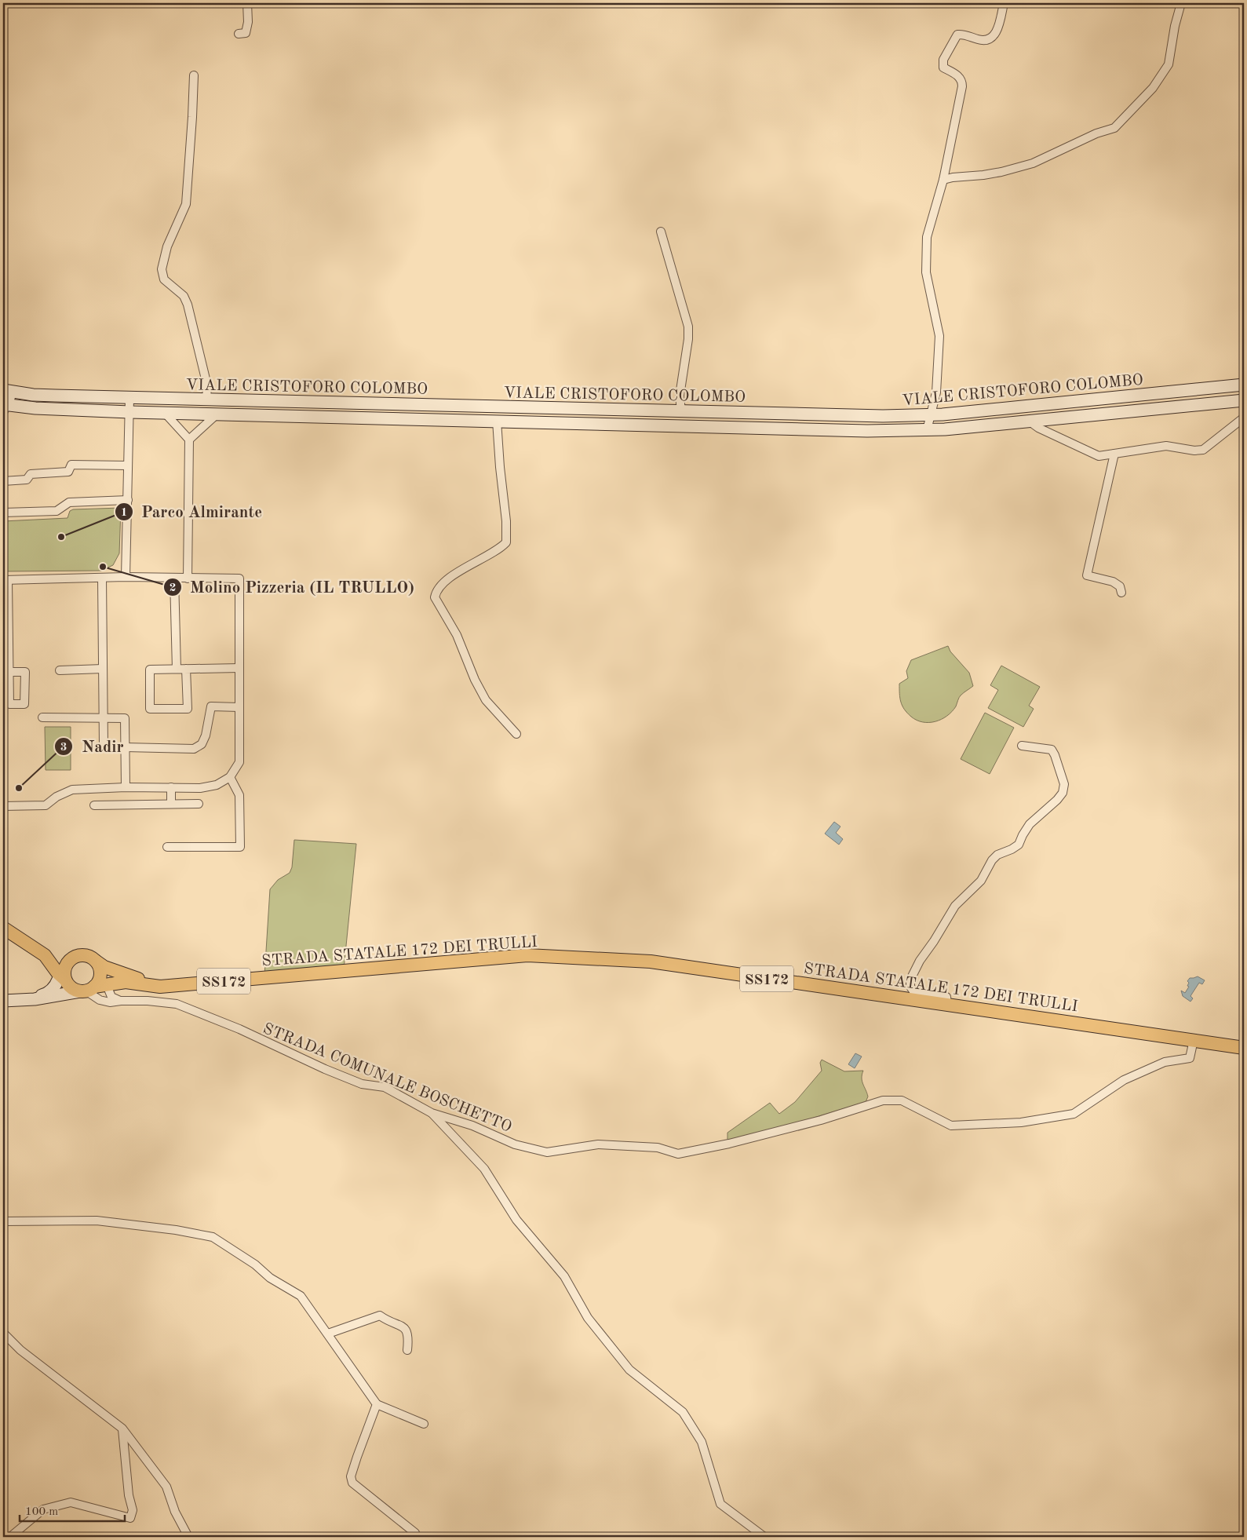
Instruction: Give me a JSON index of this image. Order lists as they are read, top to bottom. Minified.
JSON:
{"streets":{"main road":["VIALE CRISTOFORO COLOMBO","STRADA STATALE 172 DEI TRULLI","SS172"],"street":["STRADA COMUNALE BOSCHETTO"]},"crossings":[["STRADA STATALE 172 DEI TRULLI","STRADA COMUNALE BOSCHETTO"]],"places":["Parco Almirante","Molino Pizzeria (IL TRULLO)","Nadir"],"scale_bar":"100 m"}
